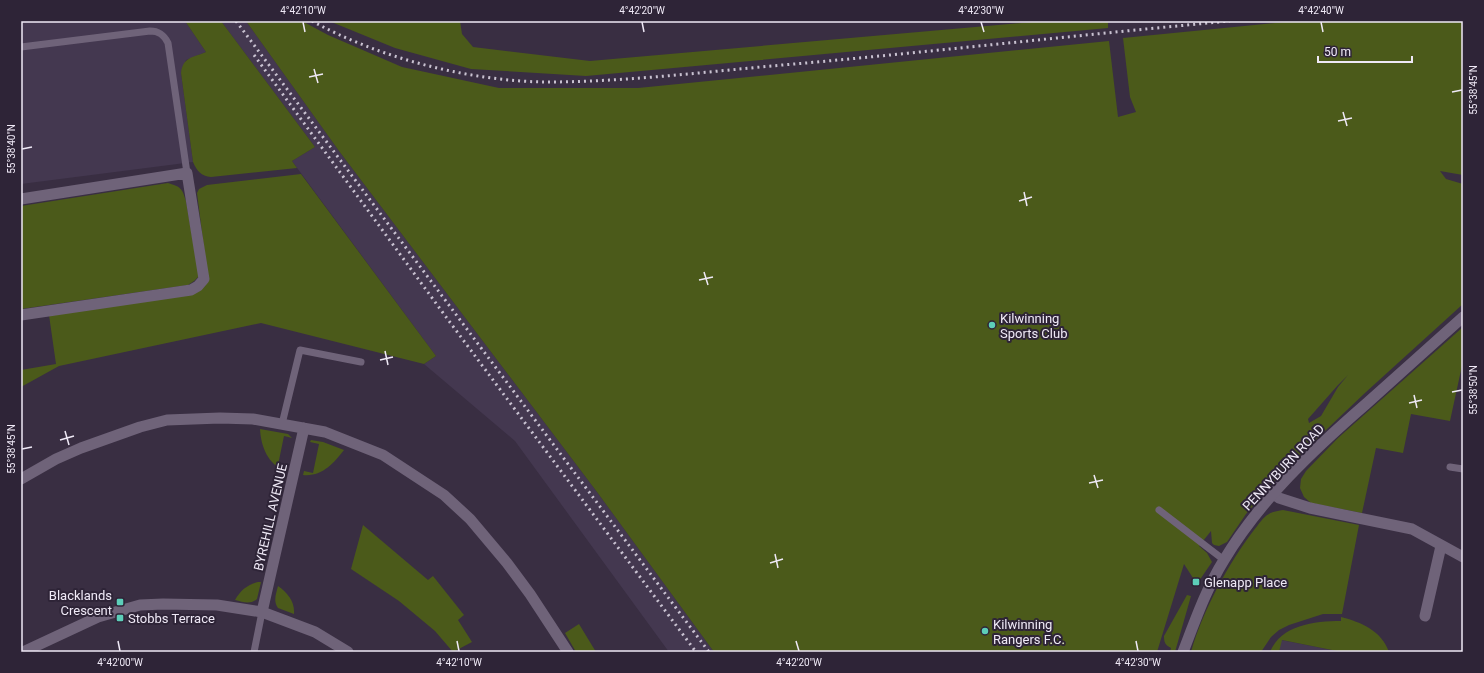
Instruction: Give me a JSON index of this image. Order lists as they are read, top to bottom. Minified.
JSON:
{"streets":{"street":["PENNYBURN ROAD","BYREHILL AVENUE"]},"places":{"other":["Kilwinning Sports Club","Kilwinning Rangers F.C."],"transit":["Glenapp Place","Blacklands Crescent","Stobbs Terrace"]},"scale_bar":"50 m","coordinates":["4°42'10\"W","4°42'20\"W","4°42'30\"W","4°42'40\"W","55°38'45\"N","55°38'40\"N","55°38'50\"N","4°42'00\"W"]}
